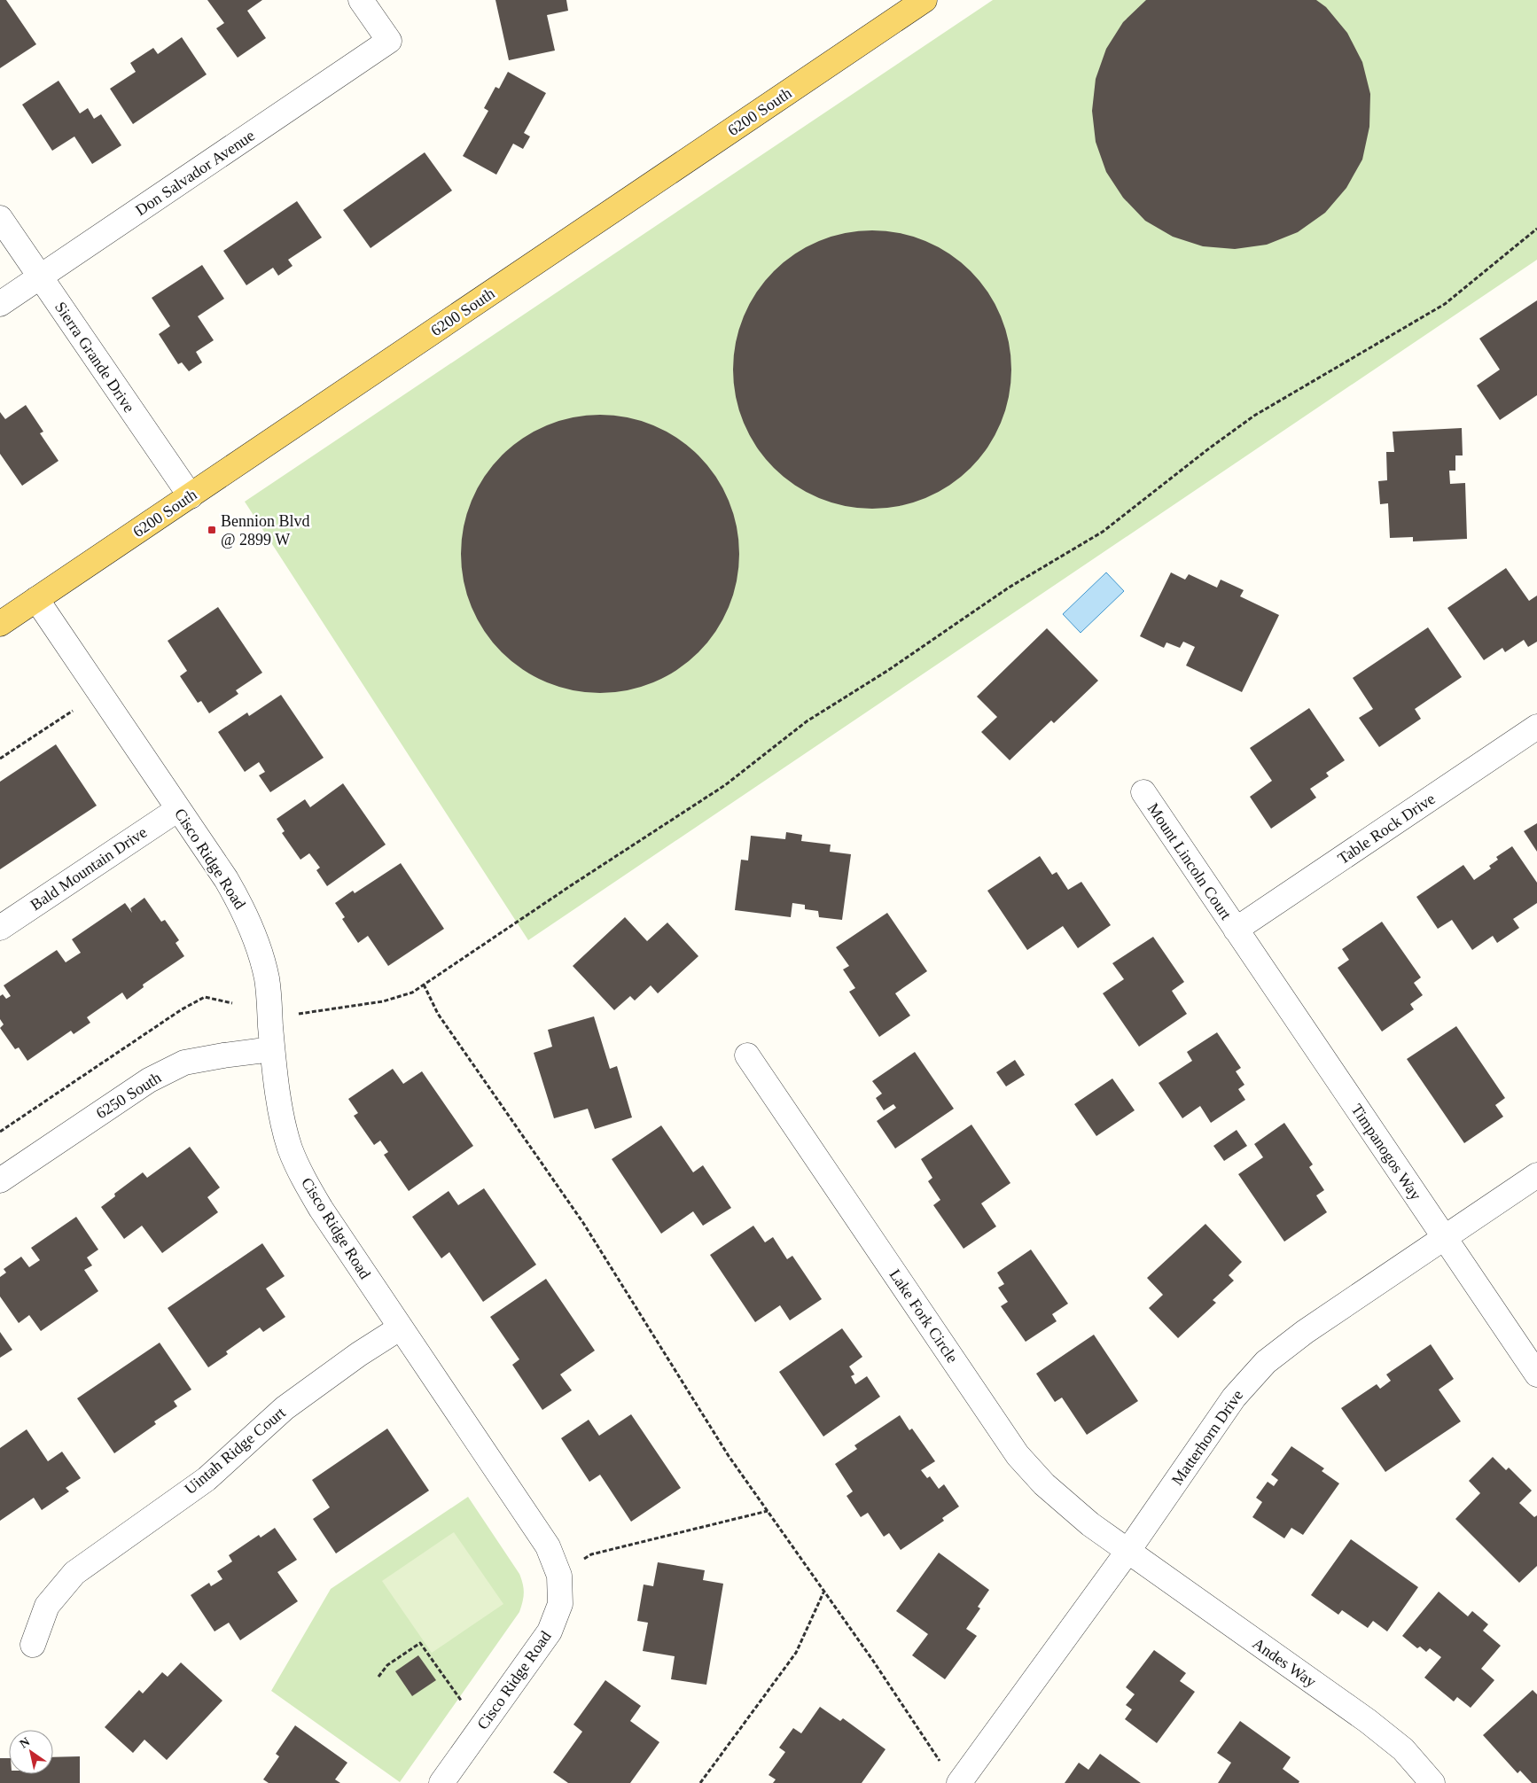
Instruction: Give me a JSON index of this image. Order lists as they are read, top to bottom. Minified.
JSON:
{"streets":{"main road":["6200 South"],"street":["Don Salvador Avenue","Sierra Grande Drive","Table Rock Drive","Cisco Ridge Road","Mount Lincoln Court","Bald Mountain Drive","6250 South","Timpanogos Way","Lake Fork Circle","Matterhorn Drive","Uintah Ridge Court","Andes Way"]},"crossings":[["6200 South","Sierra Grande Drive"],["6200 South","Cisco Ridge Road"],["Don Salvador Avenue","Sierra Grande Drive"],["Table Rock Drive","Mount Lincoln Court"],["Table Rock Drive","Timpanogos Way"],["Cisco Ridge Road","Bald Mountain Drive"],["Cisco Ridge Road","6250 South"],["Cisco Ridge Road","Uintah Ridge Court"],["Mount Lincoln Court","Timpanogos Way"],["Timpanogos Way","Matterhorn Drive"],["Lake Fork Circle","Matterhorn Drive"],["Lake Fork Circle","Andes Way"],["Matterhorn Drive","Andes Way"]],"places":{"transit":["Bennion Blvd @ 2899 W"]},"north":"top left"}
